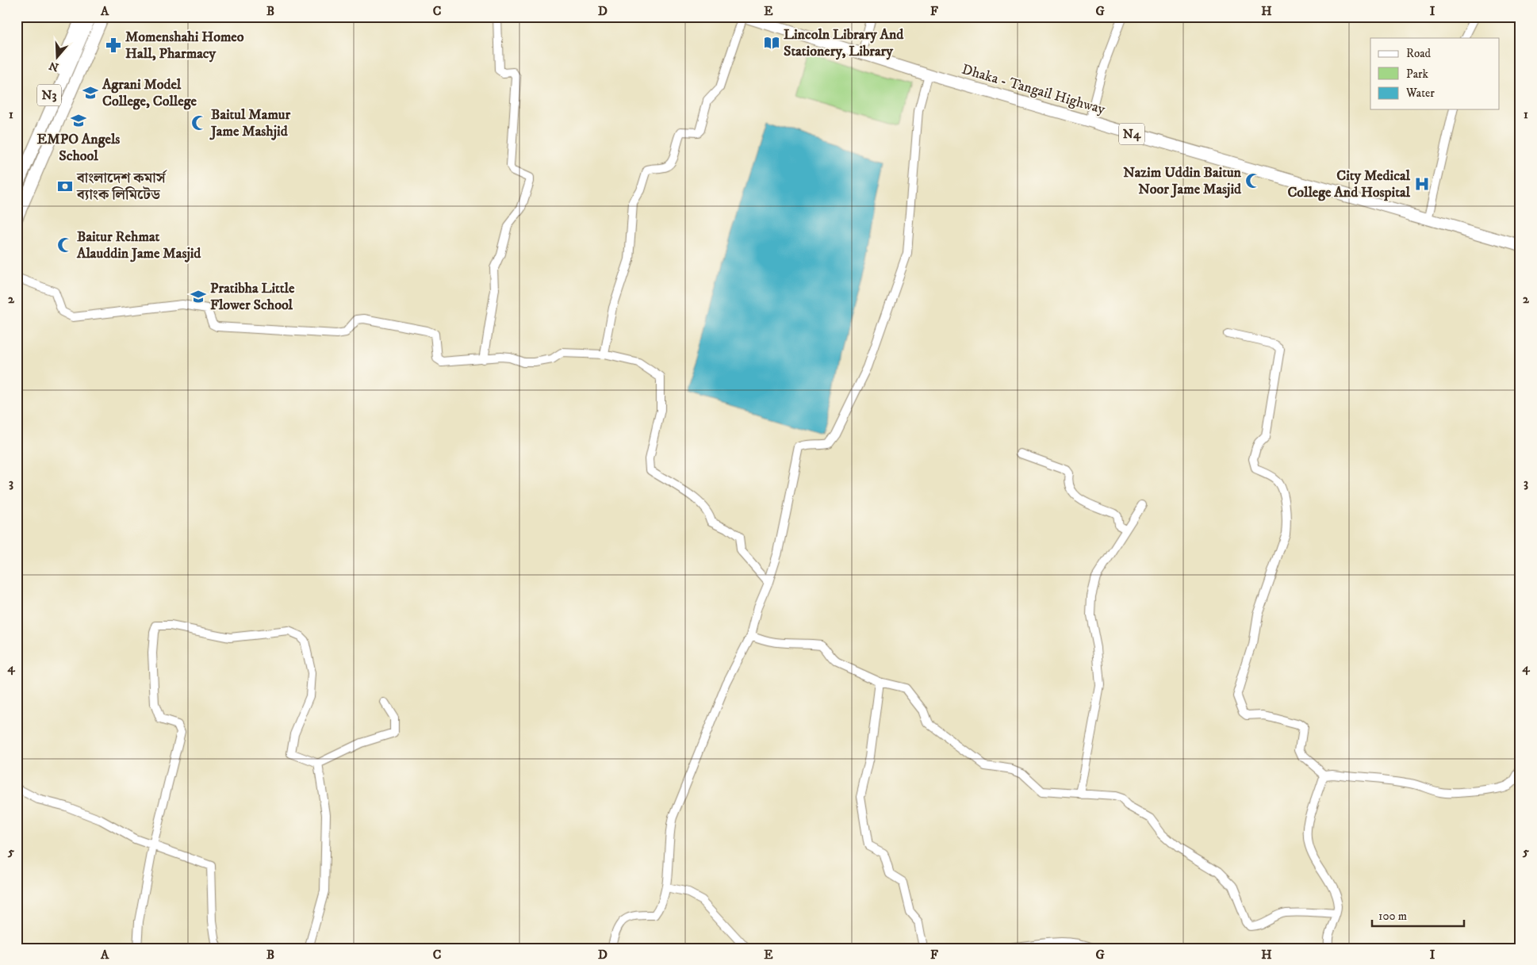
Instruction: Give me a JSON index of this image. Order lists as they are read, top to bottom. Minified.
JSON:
{"streets":{"highway":["Dhaka - Tangail Highway","N3","N4"]},"places":{"library":["Lincoln Library And Stationery, Library"],"pharmacy":["Momenshahi Homeo Hall, Pharmacy"],"school or university":["Agrani Model College, College","EMPO Angels School","Pratibha Little Flower School"],"mosque":["Baitul Mamur Jame Mashjid","Nazim Uddin Baitun Noor Jame Masjid","Baitur Rehmat Alauddin Jame Masjid"],"hospital":["City Medical College And Hospital"],"bank":["বাংলাদেশ কমার্স ব্যাংক লিমিটেড"]},"legend":["Road","Park","Water"],"scale_bar":"100 m","north":"bottom","grid":{"columns":["A","B","C","D","E","F","G","H","I"],"rows":["1","2","3","4","5"]}}
